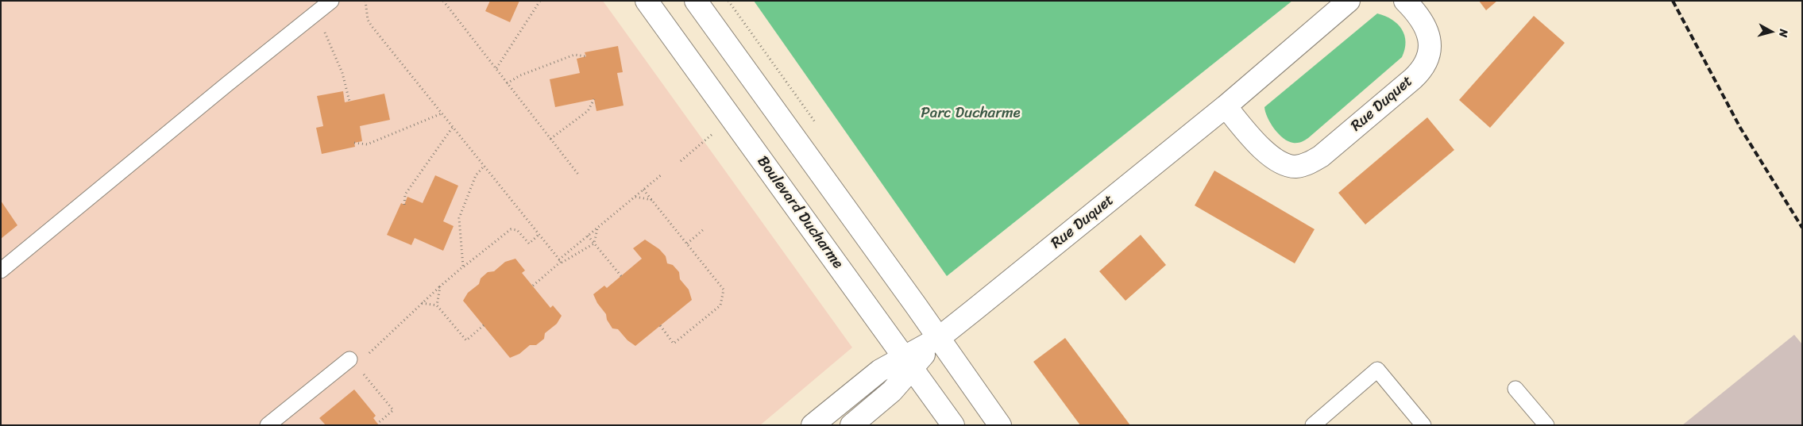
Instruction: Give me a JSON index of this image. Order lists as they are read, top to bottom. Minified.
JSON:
{"streets":{"street":["Rue Duquet","Boulevard Ducharme"]},"crossings":[["Rue Duquet","Boulevard Ducharme"]],"parks":["Parc Ducharme"],"north":"right"}
